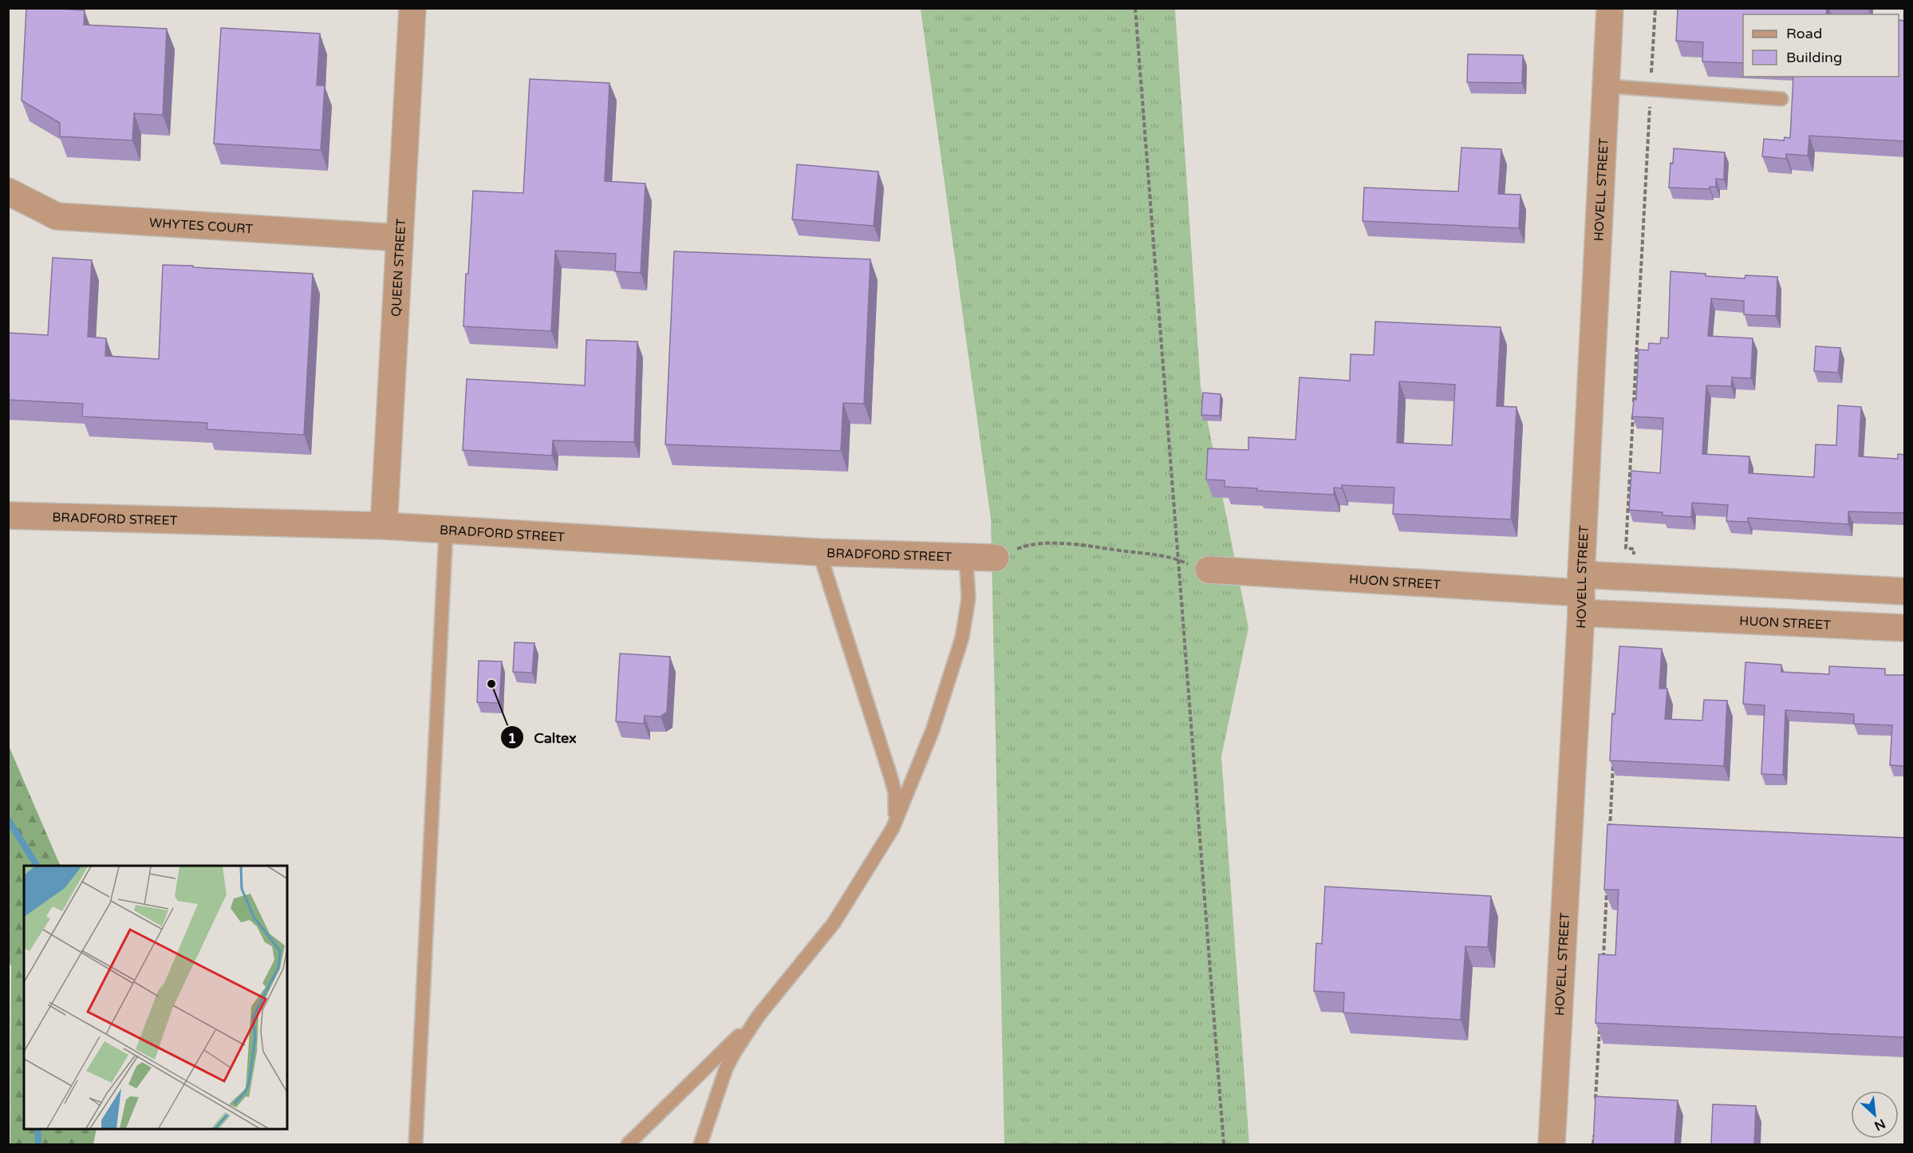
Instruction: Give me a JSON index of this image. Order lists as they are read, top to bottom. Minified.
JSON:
{"streets":{"street":["HOVELL STREET","WHYTES COURT","QUEEN STREET","BRADFORD STREET","HUON STREET"]},"crossings":[["HOVELL STREET","HUON STREET"],["WHYTES COURT","QUEEN STREET"],["QUEEN STREET","BRADFORD STREET"]],"places":["Caltex"],"legend":["Road","Building"],"north":"bottom right"}
